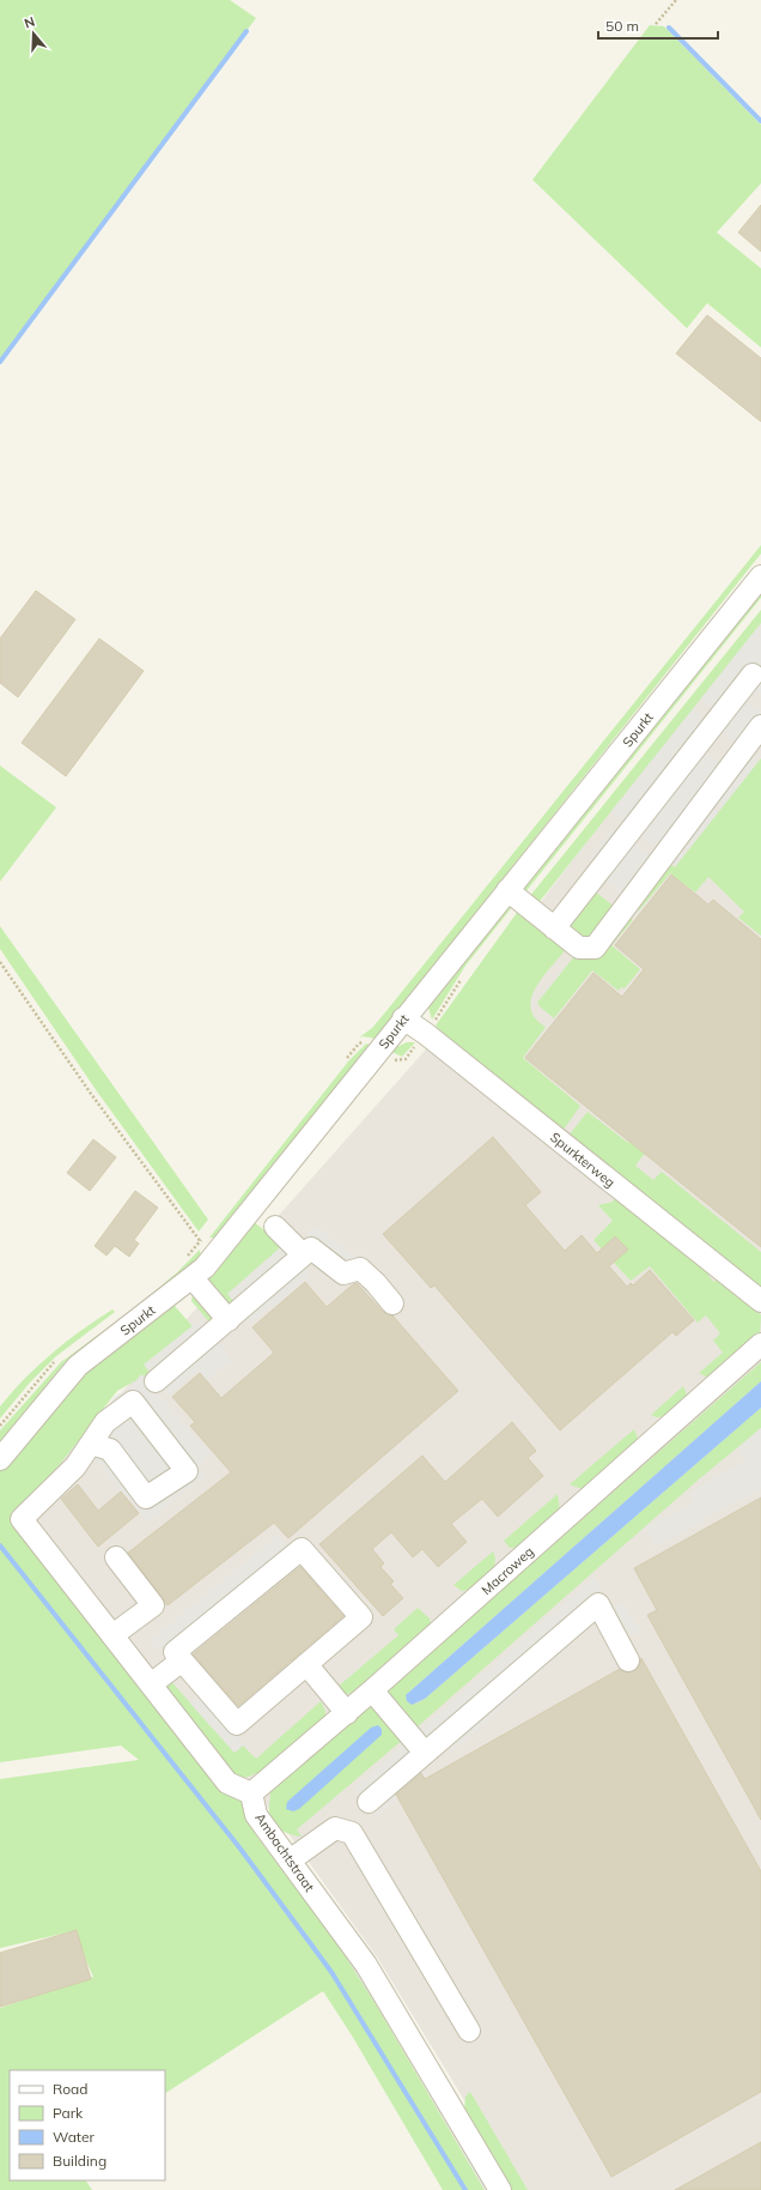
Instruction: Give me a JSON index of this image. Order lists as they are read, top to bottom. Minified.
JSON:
{"streets":{"street":["Spurkt","Spurkterweg","Macroweg","Ambachtstraat"]},"crossings":[["Spurkt","Spurkterweg"],["Macroweg","Ambachtstraat"]],"legend":["Road","Park","Water","Building"],"scale_bar":"50 m","north":"top"}
